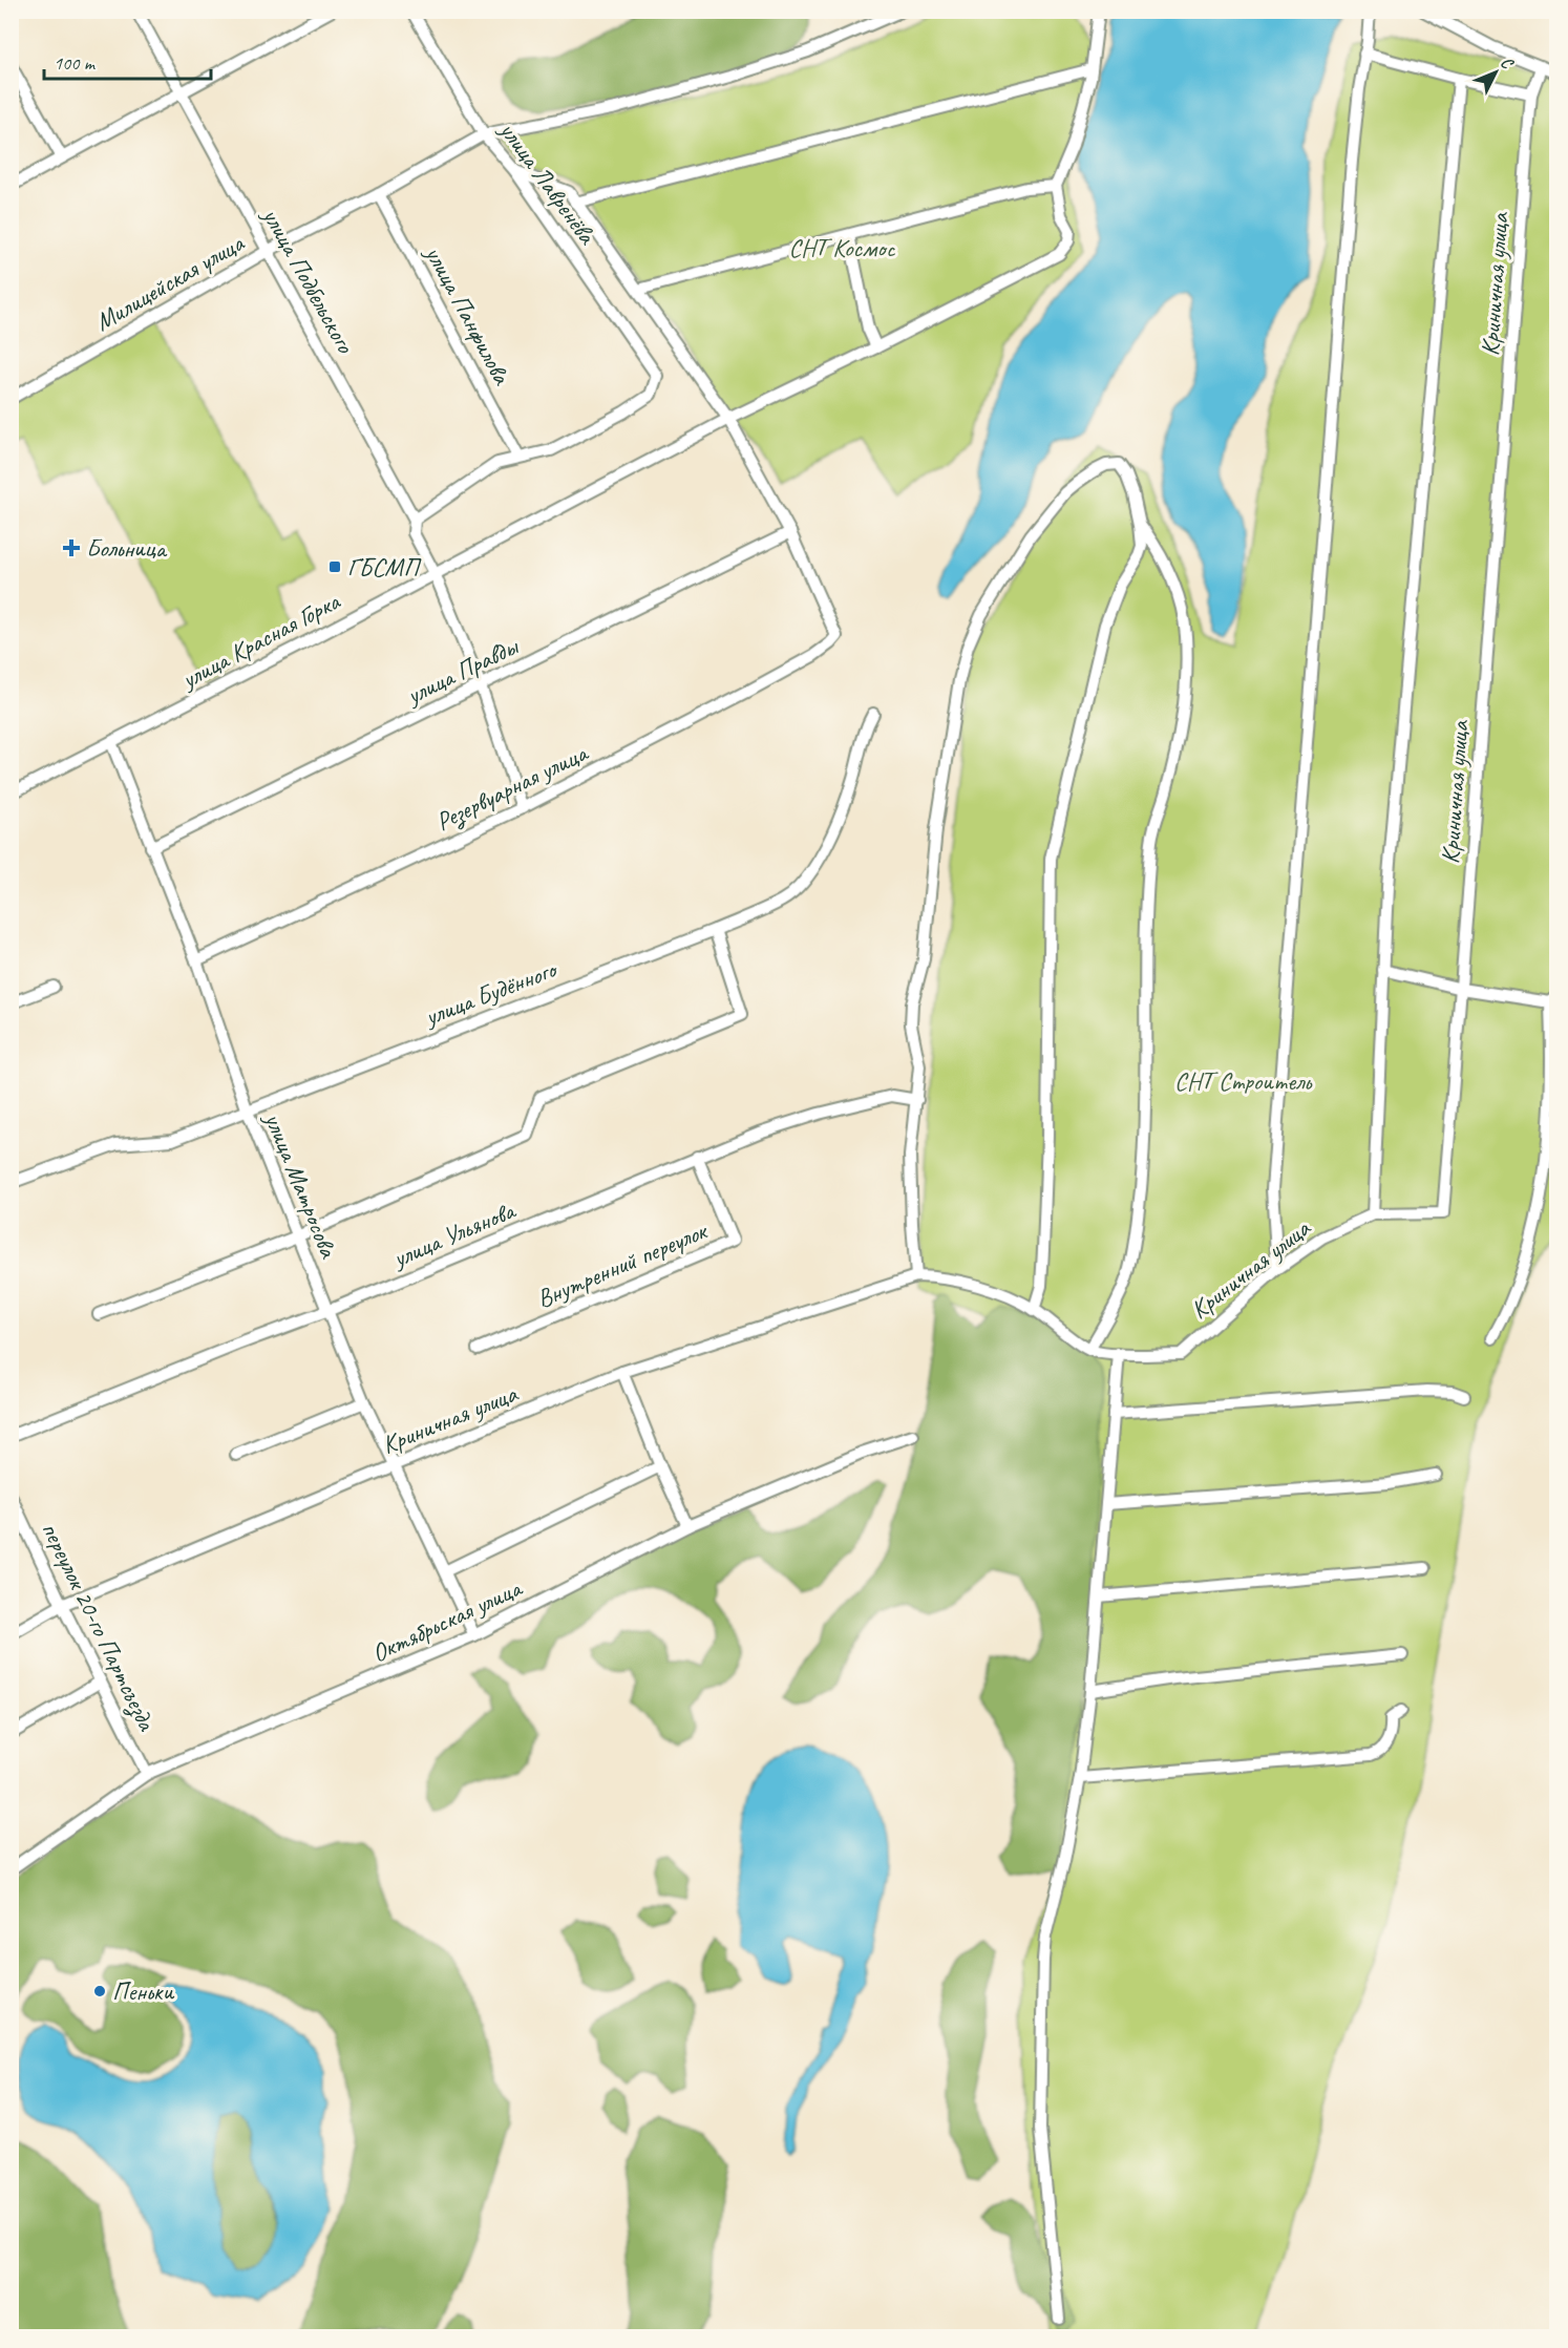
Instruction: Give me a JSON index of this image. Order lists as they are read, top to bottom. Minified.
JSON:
{"streets":{"street":["улица Лавренёва","улица Подбельского","Милицейская улица","Криничная улица","улица Панфилова","улица Красная Горка","улица Правды","Резервуарная улица","улица Будённого","улица Матросова","улица Ульянова","Внутренний переулок","Октябрьская улица","переулок 20-го Партсъезда"]},"crossings":[["улица Лавренёва","Милицейская улица"],["улица Лавренёва","улица Панфилова"],["улица Подбельского","Милицейская улица"],["улица Подбельского","улица Красная Горка"],["улица Подбельского","улица Правды"],["улица Подбельского","Резервуарная улица"],["Милицейская улица","улица Панфилова"],["Криничная улица","улица Матросова"],["Криничная улица","переулок 20-го Партсъезда"],["улица Красная Горка","улица Матросова"],["улица Правды","Резервуарная улица"],["улица Правды","улица Матросова"],["Резервуарная улица","улица Матросова"],["улица Будённого","улица Матросова"],["улица Матросова","улица Ульянова"],["улица Матросова","Октябрьская улица"],["улица Ульянова","Внутренний переулок"],["Октябрьская улица","переулок 20-го Партсъезда"]],"parks":["СНТ Космос","СНТ Строитель"],"places":{"health":["Больница"],"transit":["ГБСМП"],"other":["Пеньки"]},"scale_bar":"100 m","north":"top right"}
